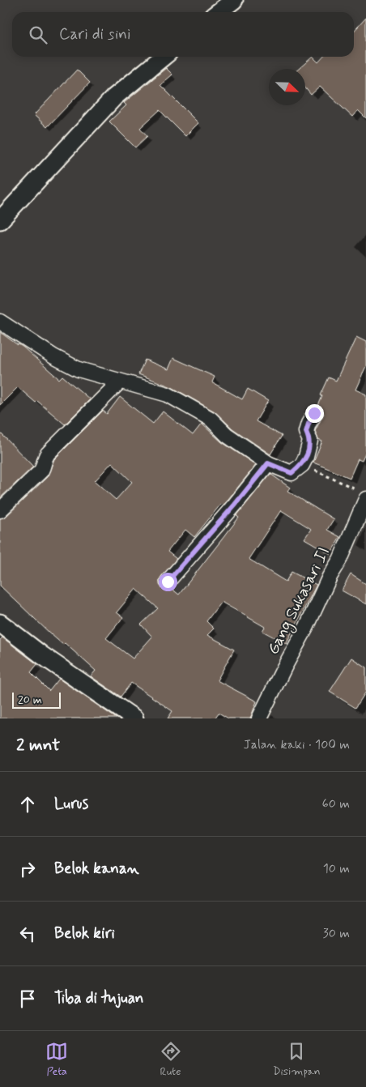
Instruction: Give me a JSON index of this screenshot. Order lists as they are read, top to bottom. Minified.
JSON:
{"streets":{"street":["Gang Sukasari II"]},"scale_bar":"20 m","north":"bottom right","page":{"search":"Cari di sini","scale":"20 m","heading":["2 mnt","Jalan kaki · 100 m"],"list":[["Lurus","60 m"],["Belok kanan","10 m"],["Belok kiri","30 m"],"Tiba di tujuan"],"nav":["Peta","Rute","Disimpan"]}}
